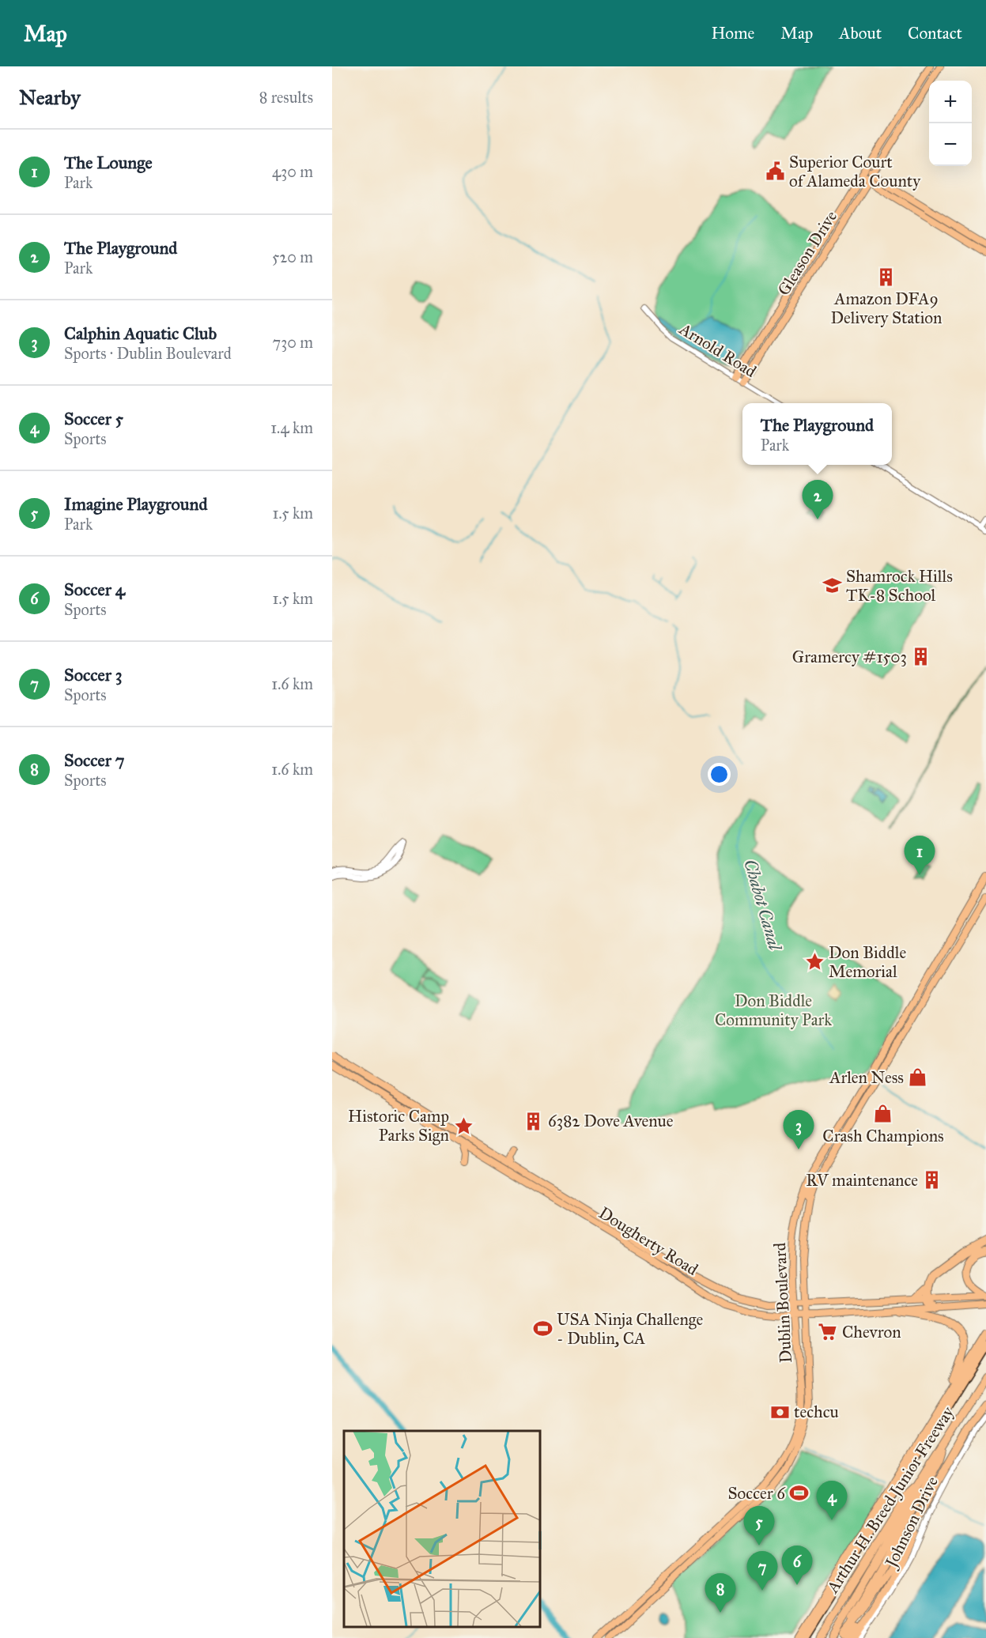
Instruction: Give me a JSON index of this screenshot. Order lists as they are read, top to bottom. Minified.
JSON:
{"streets":{"highway":["Arthur H. Breed Junior Freeway"],"main road":["Gleason Drive","Dougherty Road","Dublin Boulevard"],"street":["Arnold Road","Johnson Drive"]},"crossings":[["Gleason Drive","Arnold Road"],["Dougherty Road","Dublin Boulevard"]],"water":["Chabot Canal"],"parks":["Don Biddle Community Park"],"places":{"public building":["Superior Court of Alameda County"],"building":["Amazon DFA9 Delivery Station","Gramercy #1503","6382 Dove Avenue","RV maintenance"],"school or university":["Shamrock Hills TK-8 School"],"place":["Don Biddle Memorial","Historic Camp Parks Sign"],"shop":["Arlen Ness","Crash Champions"],"sports":["USA Ninja Challenge - Dublin, CA","Soccer 6"],"supermarket":["Chevron"],"bank":["techcu"]},"page":{"header":"Map","nav":["Home","Map","About","Contact"],"heading":["Nearby","8 results"],"map_buttons":["+","−"],"list":[{"mark":"1","name":"The Lounge","note":"Park","value":"430 m"},{"mark":"2","name":"The Playground","note":"Park","value":"520 m"},{"mark":"3","name":"Calphin Aquatic Club","note":"Sports · Dublin Boulevard","value":"730 m"},{"mark":"4","name":"Soccer 5","note":"Sports","value":"1.4 km"},{"mark":"5","name":"Imagine Playground","note":"Park","value":"1.5 km"},{"mark":"6","name":"Soccer 4","note":"Sports","value":"1.5 km"},{"mark":"7","name":"Soccer 3","note":"Sports","value":"1.6 km"},{"mark":"8","name":"Soccer 7","note":"Sports","value":"1.6 km"}],"popup":["The Playground","Park"],"pins":["2","1","3","4","5","6","7","8"]}}
